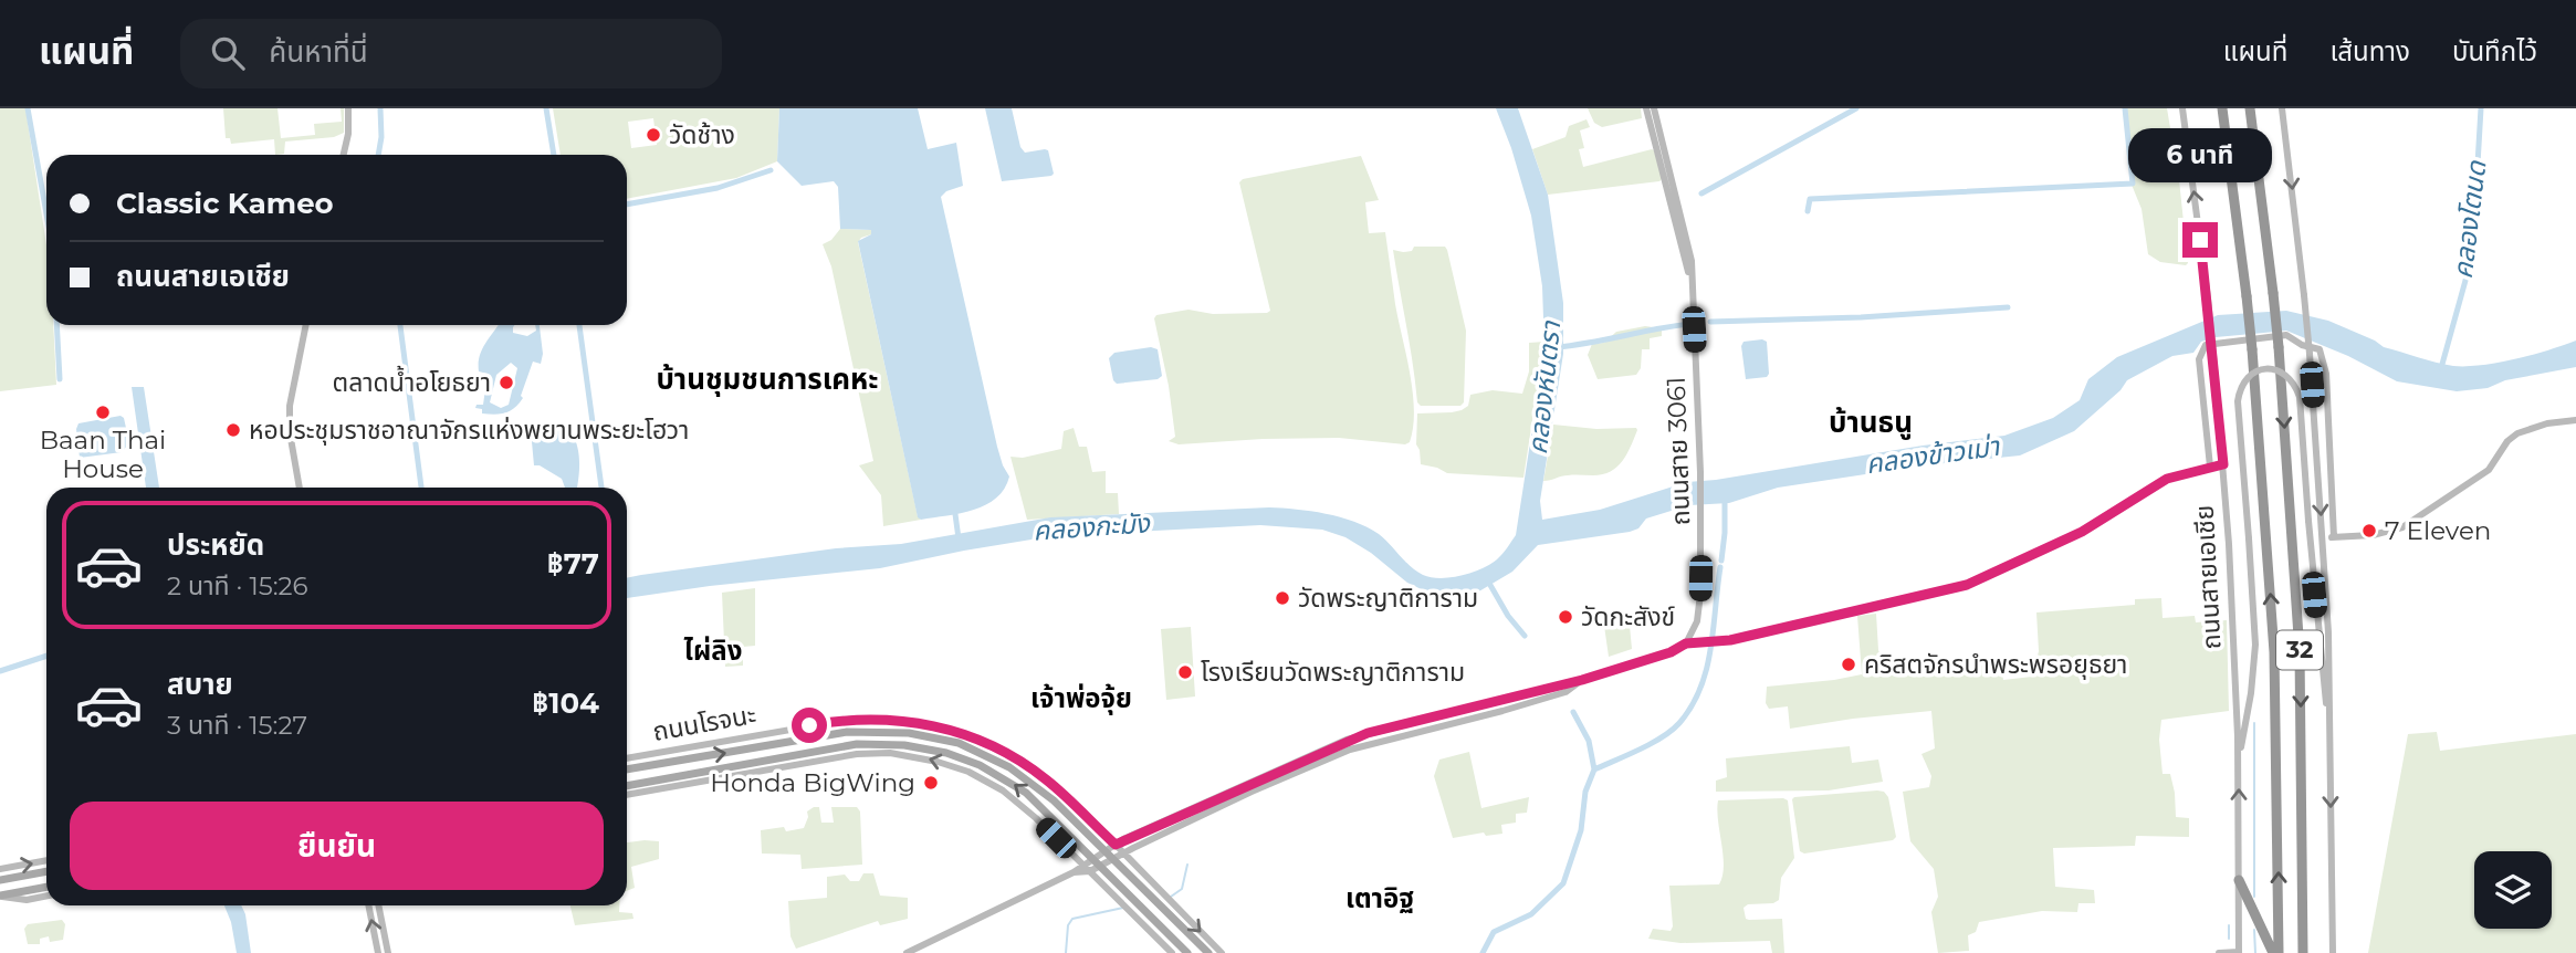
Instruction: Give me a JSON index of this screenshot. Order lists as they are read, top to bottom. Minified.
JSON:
{"streets":{"highway":["32"],"main road":["ถนนสาย 3061","ถนนสายเอเชีย","ถนนโรจนะ"]},"one_way":["ถนนสายเอเชีย"],"districts":["บ้านชุมชนการเคหะ","บ้านธนู","ไผ่ลิง","เจ้าพ่อจุ้ย","เตาอิฐ"],"water":["คลองโตนด","คลองหันตรา","คลองข้าวเม่า","คลองกะมัง"],"places":["วัดช้าง","ตลาดน้ำอโยธยา","Baan Thai House","หอประชุมราชอาณาจักรแห่งพยานพระยะโฮวา","7 Eleven","วัดพระญาติการาม","วัดกะสังข์","คริสตจักรนำพระพรอยุธยา","โรงเรียนวัดพระญาติการาม","Honda BigWing"],"page":{"header":"แผนที่","search":"ค้นหาที่นี่","nav":["แผนที่","เส้นทาง","บันทึกไว้"],"bubble":"6 นาที","banner":["Classic Kameo","ถนนสายเอเชีย"],"list":[{"name":"ประหยัด","note":"2 นาที · 15:26","value":"฿77"},{"name":"สบาย","note":"3 นาที · 15:27","value":"฿104"}],"buttons":"ยืนยัน"}}
